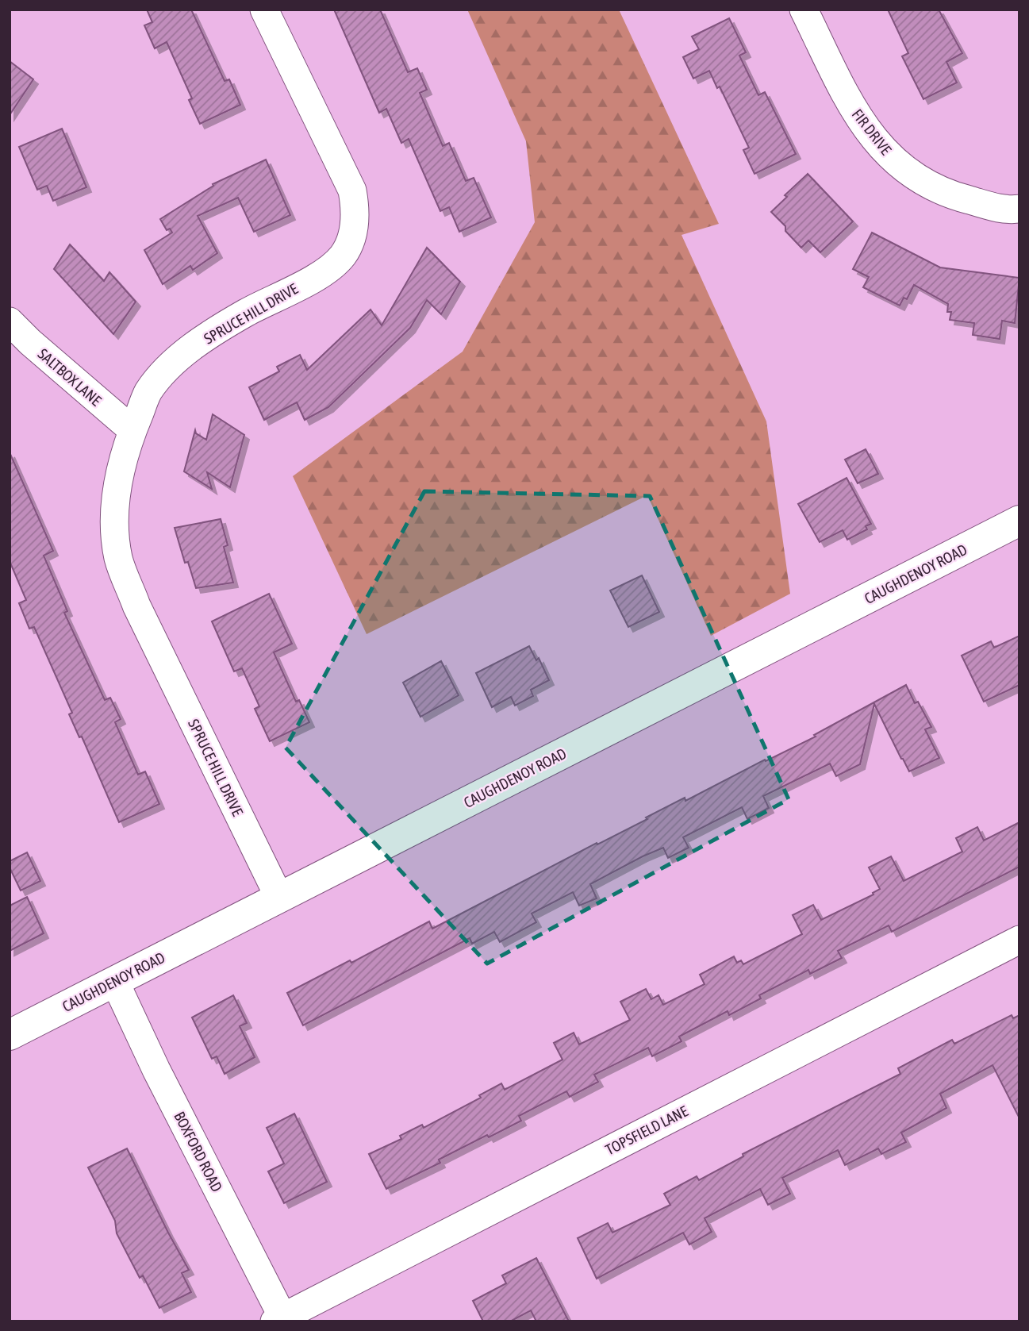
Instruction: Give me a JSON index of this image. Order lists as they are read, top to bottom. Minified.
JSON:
{"streets":{"street":["FIR DRIVE","SPRUCE HILL DRIVE","SALTBOX LANE","CAUGHDENOY ROAD","TOPSFIELD LANE","BOXFORD ROAD"]},"crossings":[["SPRUCE HILL DRIVE","SALTBOX LANE"],["SPRUCE HILL DRIVE","CAUGHDENOY ROAD"],["CAUGHDENOY ROAD","BOXFORD ROAD"],["TOPSFIELD LANE","BOXFORD ROAD"]]}
